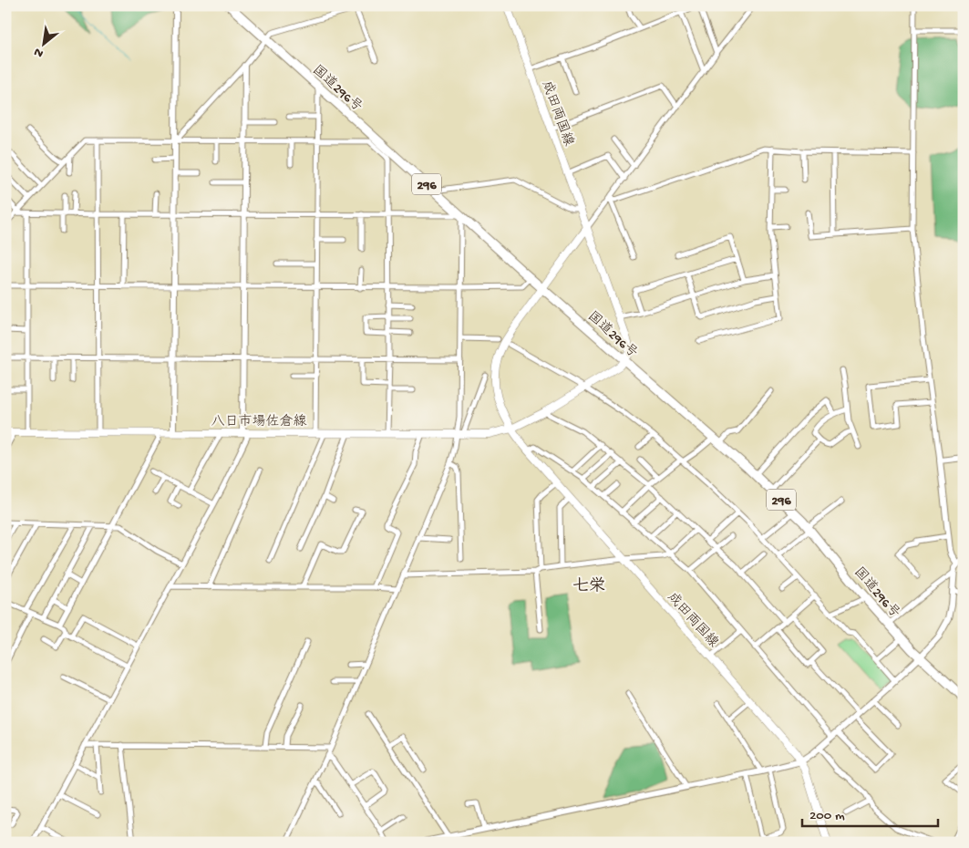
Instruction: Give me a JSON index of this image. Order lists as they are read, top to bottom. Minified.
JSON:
{"streets":{"highway":["国道296号","296"],"main road":["成田両国線","八日市場佐倉線"]},"crossings":[["国道296号","成田両国線"],["成田両国線","八日市場佐倉線"]],"districts":["七栄"],"scale_bar":"200 m","north":"bottom left"}
